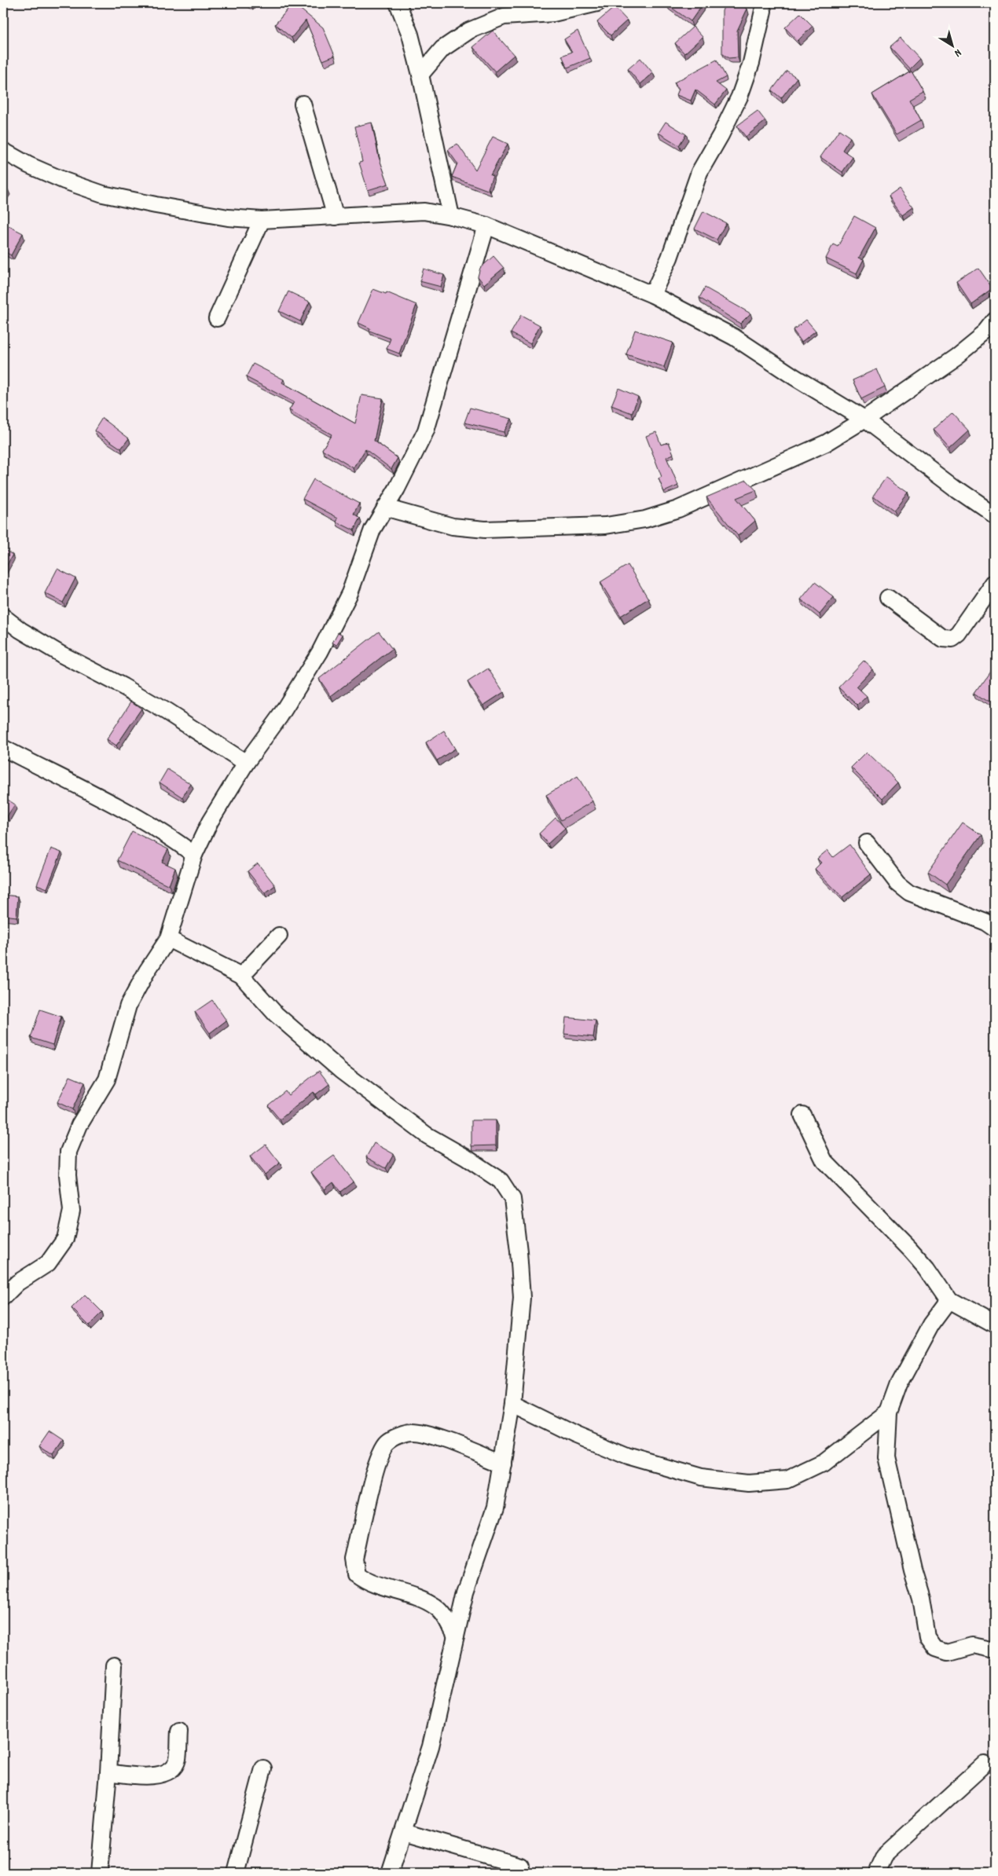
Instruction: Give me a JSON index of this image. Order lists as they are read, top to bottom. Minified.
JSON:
{"north":"bottom right"}
